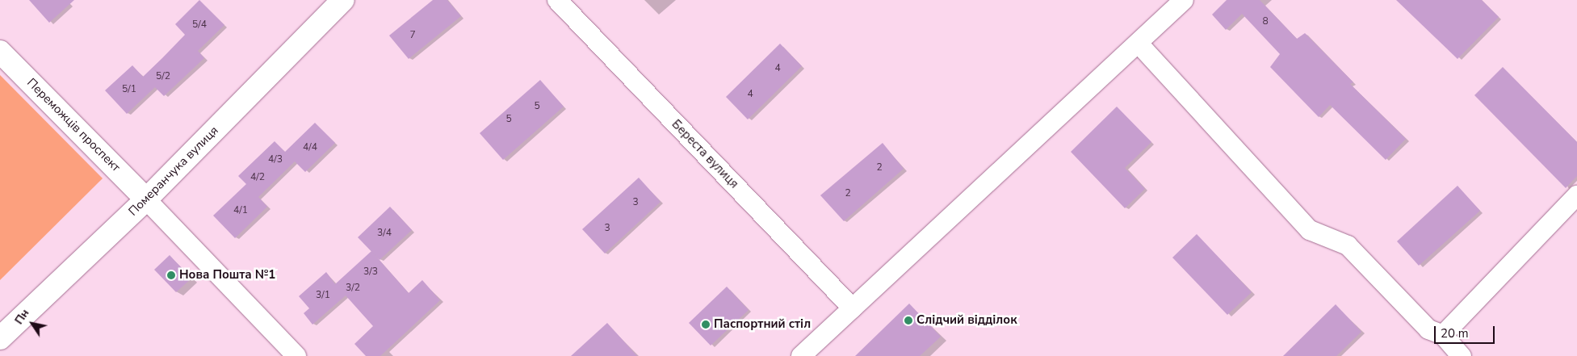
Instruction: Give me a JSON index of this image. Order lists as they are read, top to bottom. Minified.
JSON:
{"streets":{"street":["Переможців проспект","Береста вулиця","Померанчука вулиця"]},"crossings":[["Переможців проспект","Померанчука вулиця"]],"places":["Нова Пошта №1","Слідчий відділок","Паспортний стіл"],"house_numbers":["8","5/4","7","4","5/2","5/1","4","5","5","4/4","4/3","2","4/2","2","3","4/1","3","3/4","3/3","3/2","3/1"],"scale_bar":"20 m","north":"top left"}
